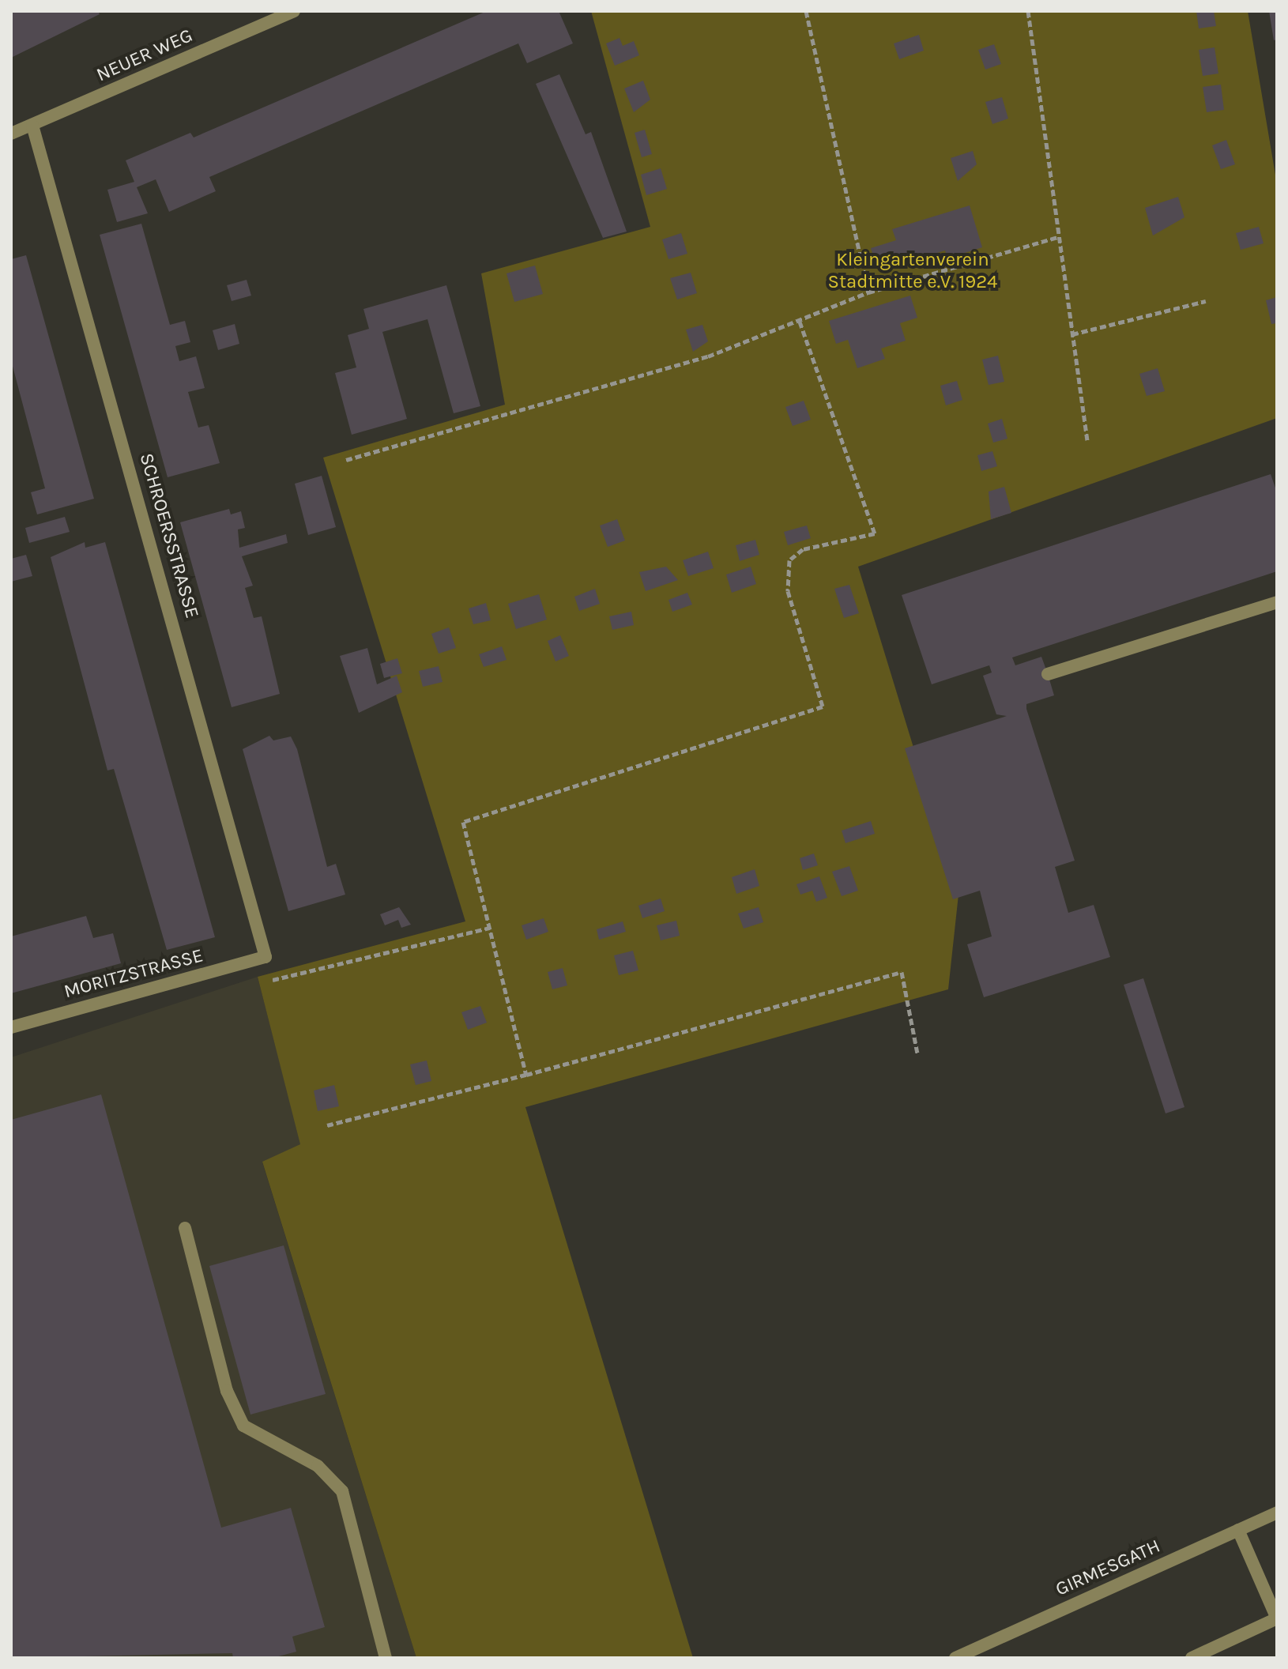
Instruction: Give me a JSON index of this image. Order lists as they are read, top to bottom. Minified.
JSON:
{"streets":{"street":["NEUER WEG","SCHROERSSTRASSE","MORITZSTRASSE","GIRMESGATH"]},"crossings":[["NEUER WEG","SCHROERSSTRASSE"],["SCHROERSSTRASSE","MORITZSTRASSE"]],"parks":["Kleingartenverein Stadtmitte e.V. 1924"]}
